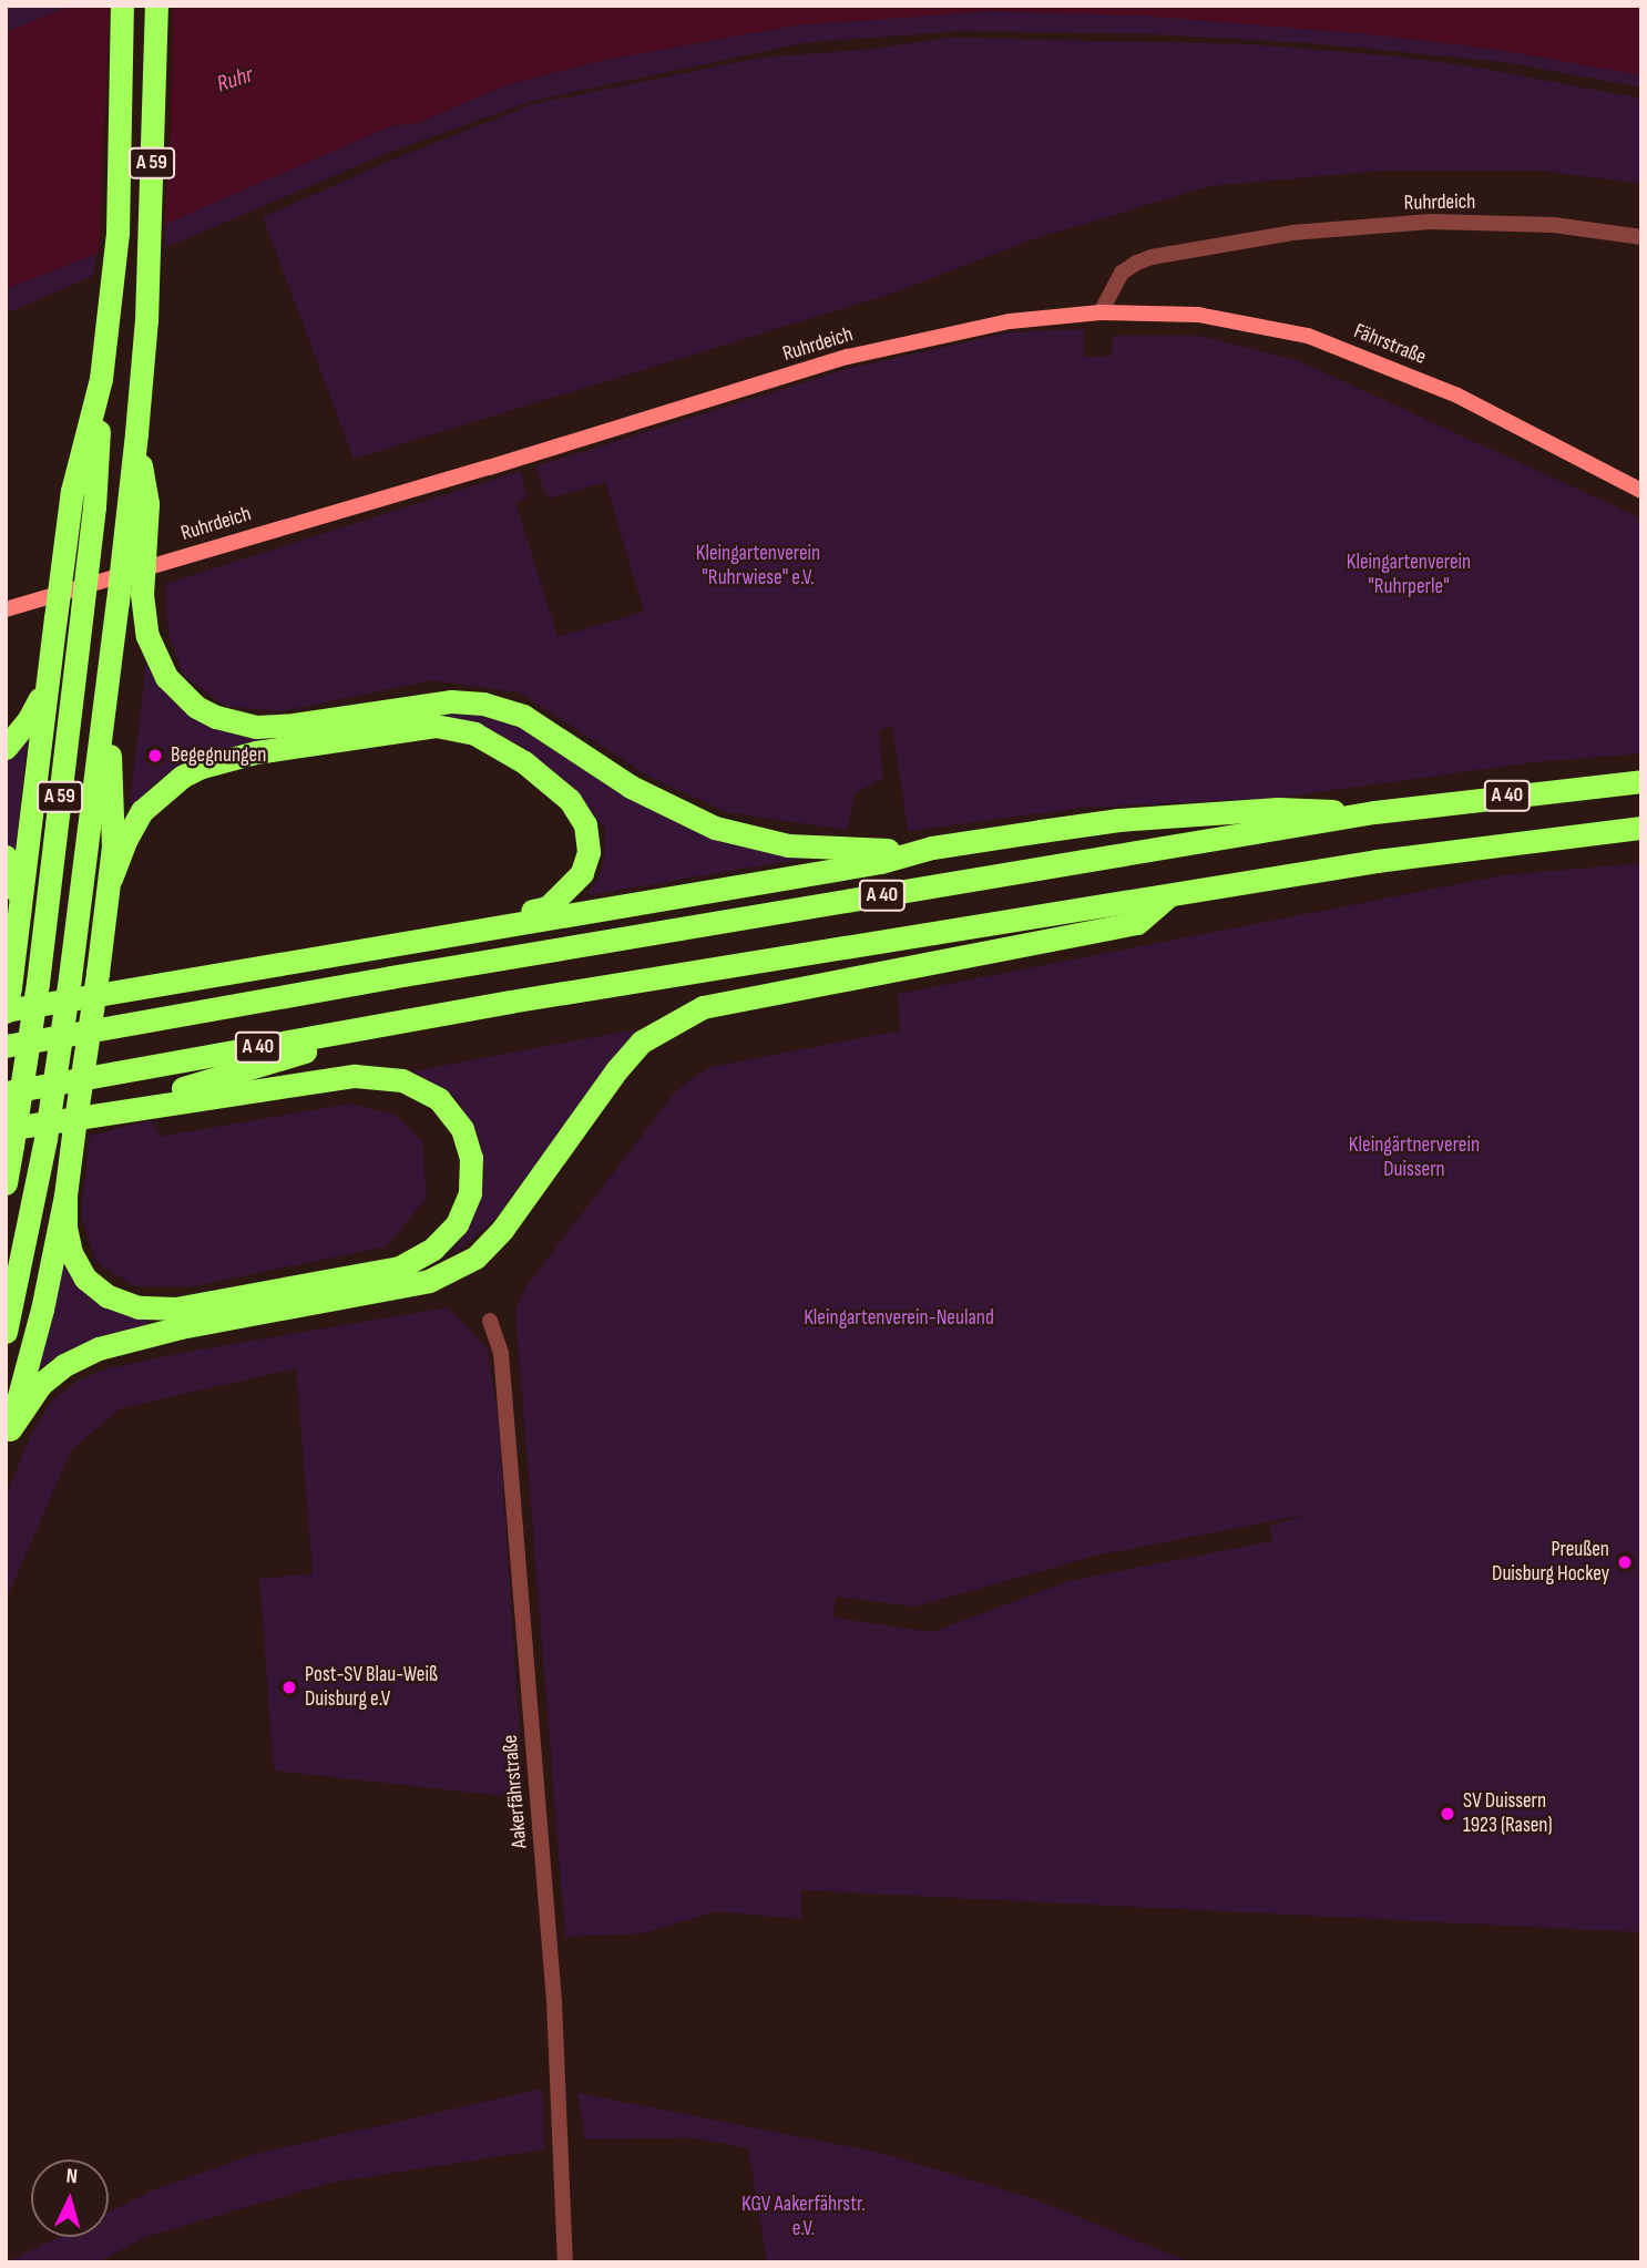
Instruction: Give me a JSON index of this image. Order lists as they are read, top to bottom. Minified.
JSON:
{"streets":{"highway":["A 59","A 40"],"main road":["Ruhrdeich","Fährstraße"],"street":["Aakerfährstraße"]},"crossings":[["Ruhrdeich","Fährstraße"]],"water":["Ruhr"],"parks":["Kleingartenverein \"Ruhrwiese\" e.V.","Kleingartenverein \"Ruhrperle\"","Kleingärtnerverein Duissern","Kleingartenverein-Neuland","KGV Aakerfährstr. e.V."],"places":["Begegnungen","Preußen Duisburg Hockey","Post-SV Blau-Weiß Duisburg e.V","SV Duissern 1923 (Rasen)"],"north":"top"}
